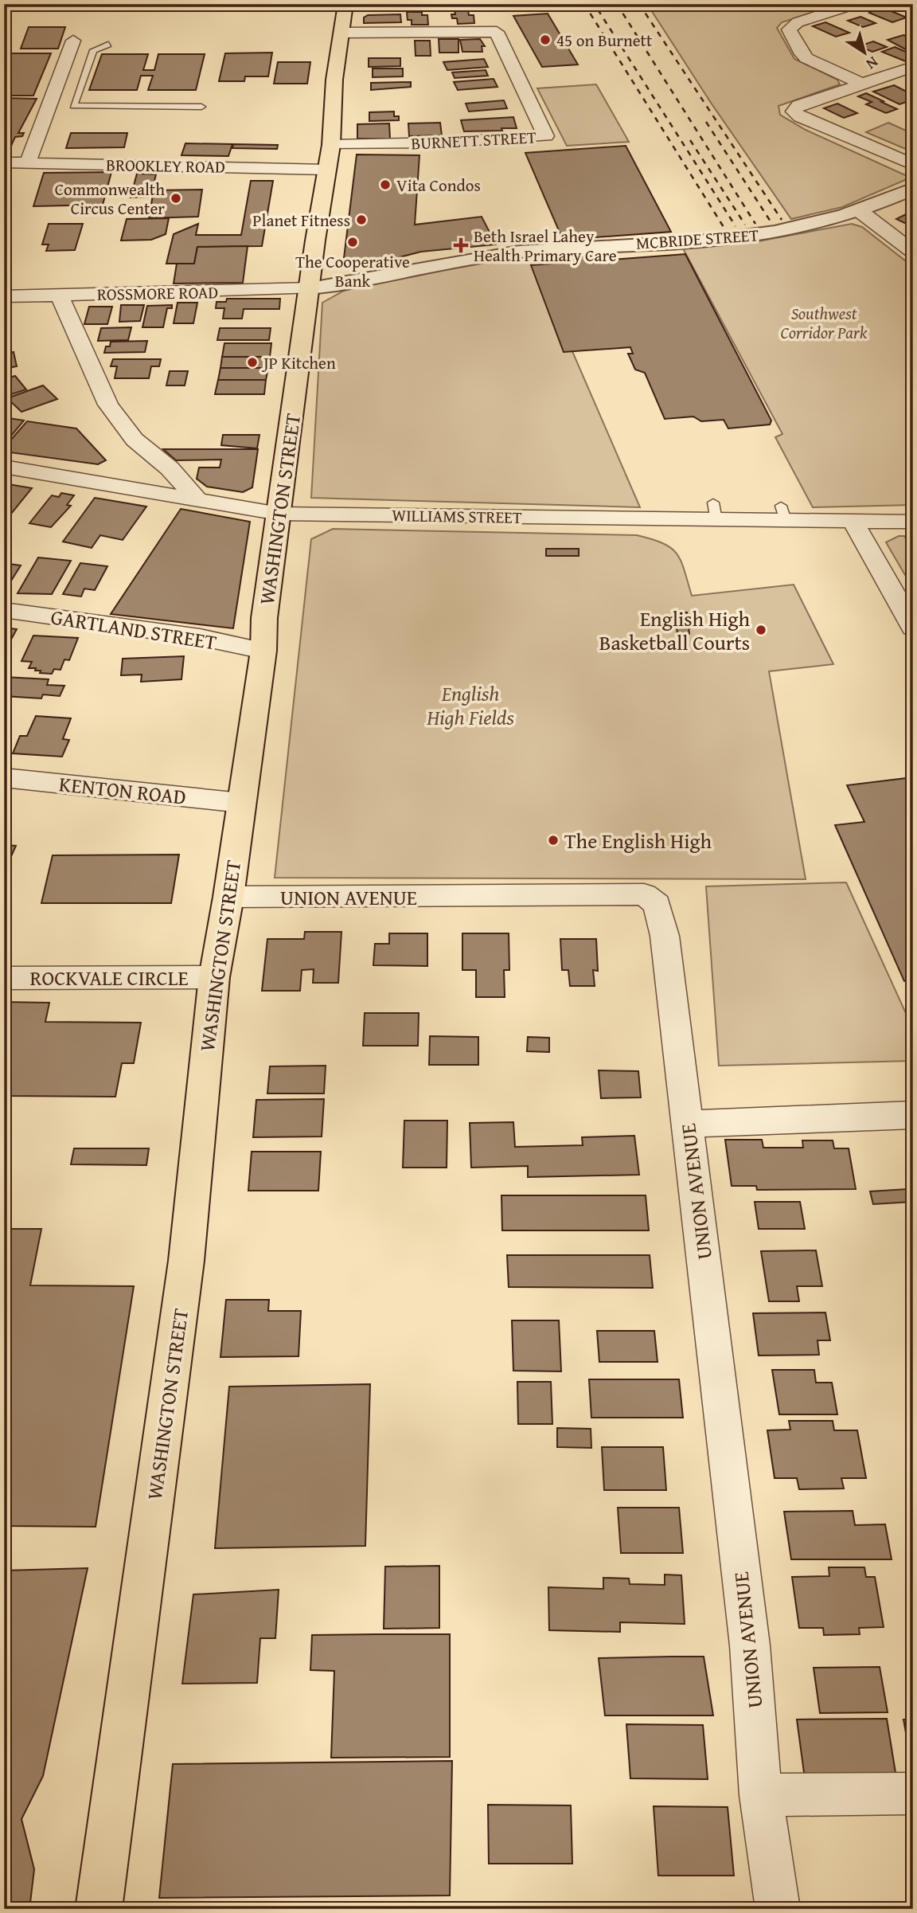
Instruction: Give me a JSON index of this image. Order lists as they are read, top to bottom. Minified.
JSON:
{"streets":{"main road":["WASHINGTON STREET"],"street":["BURNETT STREET","BROOKLEY ROAD","MCBRIDE STREET","ROSSMORE ROAD","WILLIAMS STREET","GARTLAND STREET","KENTON ROAD","UNION AVENUE","ROCKVALE CIRCLE"]},"crossings":[["BURNETT STREET","WASHINGTON STREET"],["BROOKLEY ROAD","WASHINGTON STREET"],["MCBRIDE STREET","ROSSMORE ROAD"],["MCBRIDE STREET","WASHINGTON STREET"],["ROSSMORE ROAD","WASHINGTON STREET"],["WASHINGTON STREET","WILLIAMS STREET"],["WASHINGTON STREET","GARTLAND STREET"],["WASHINGTON STREET","KENTON ROAD"],["WASHINGTON STREET","UNION AVENUE"],["WASHINGTON STREET","ROCKVALE CIRCLE"]],"parks":["Southwest Corridor Park","English High Fields"],"places":{"other":["45 on Burnett","Vita Condos","Commonwealth Circus Center","Planet Fitness","The Cooperative Bank","JP Kitchen","English High Basketball Courts","The English High"],"health":["Beth Israel Lahey Health Primary Care"]},"north":"bottom right"}
